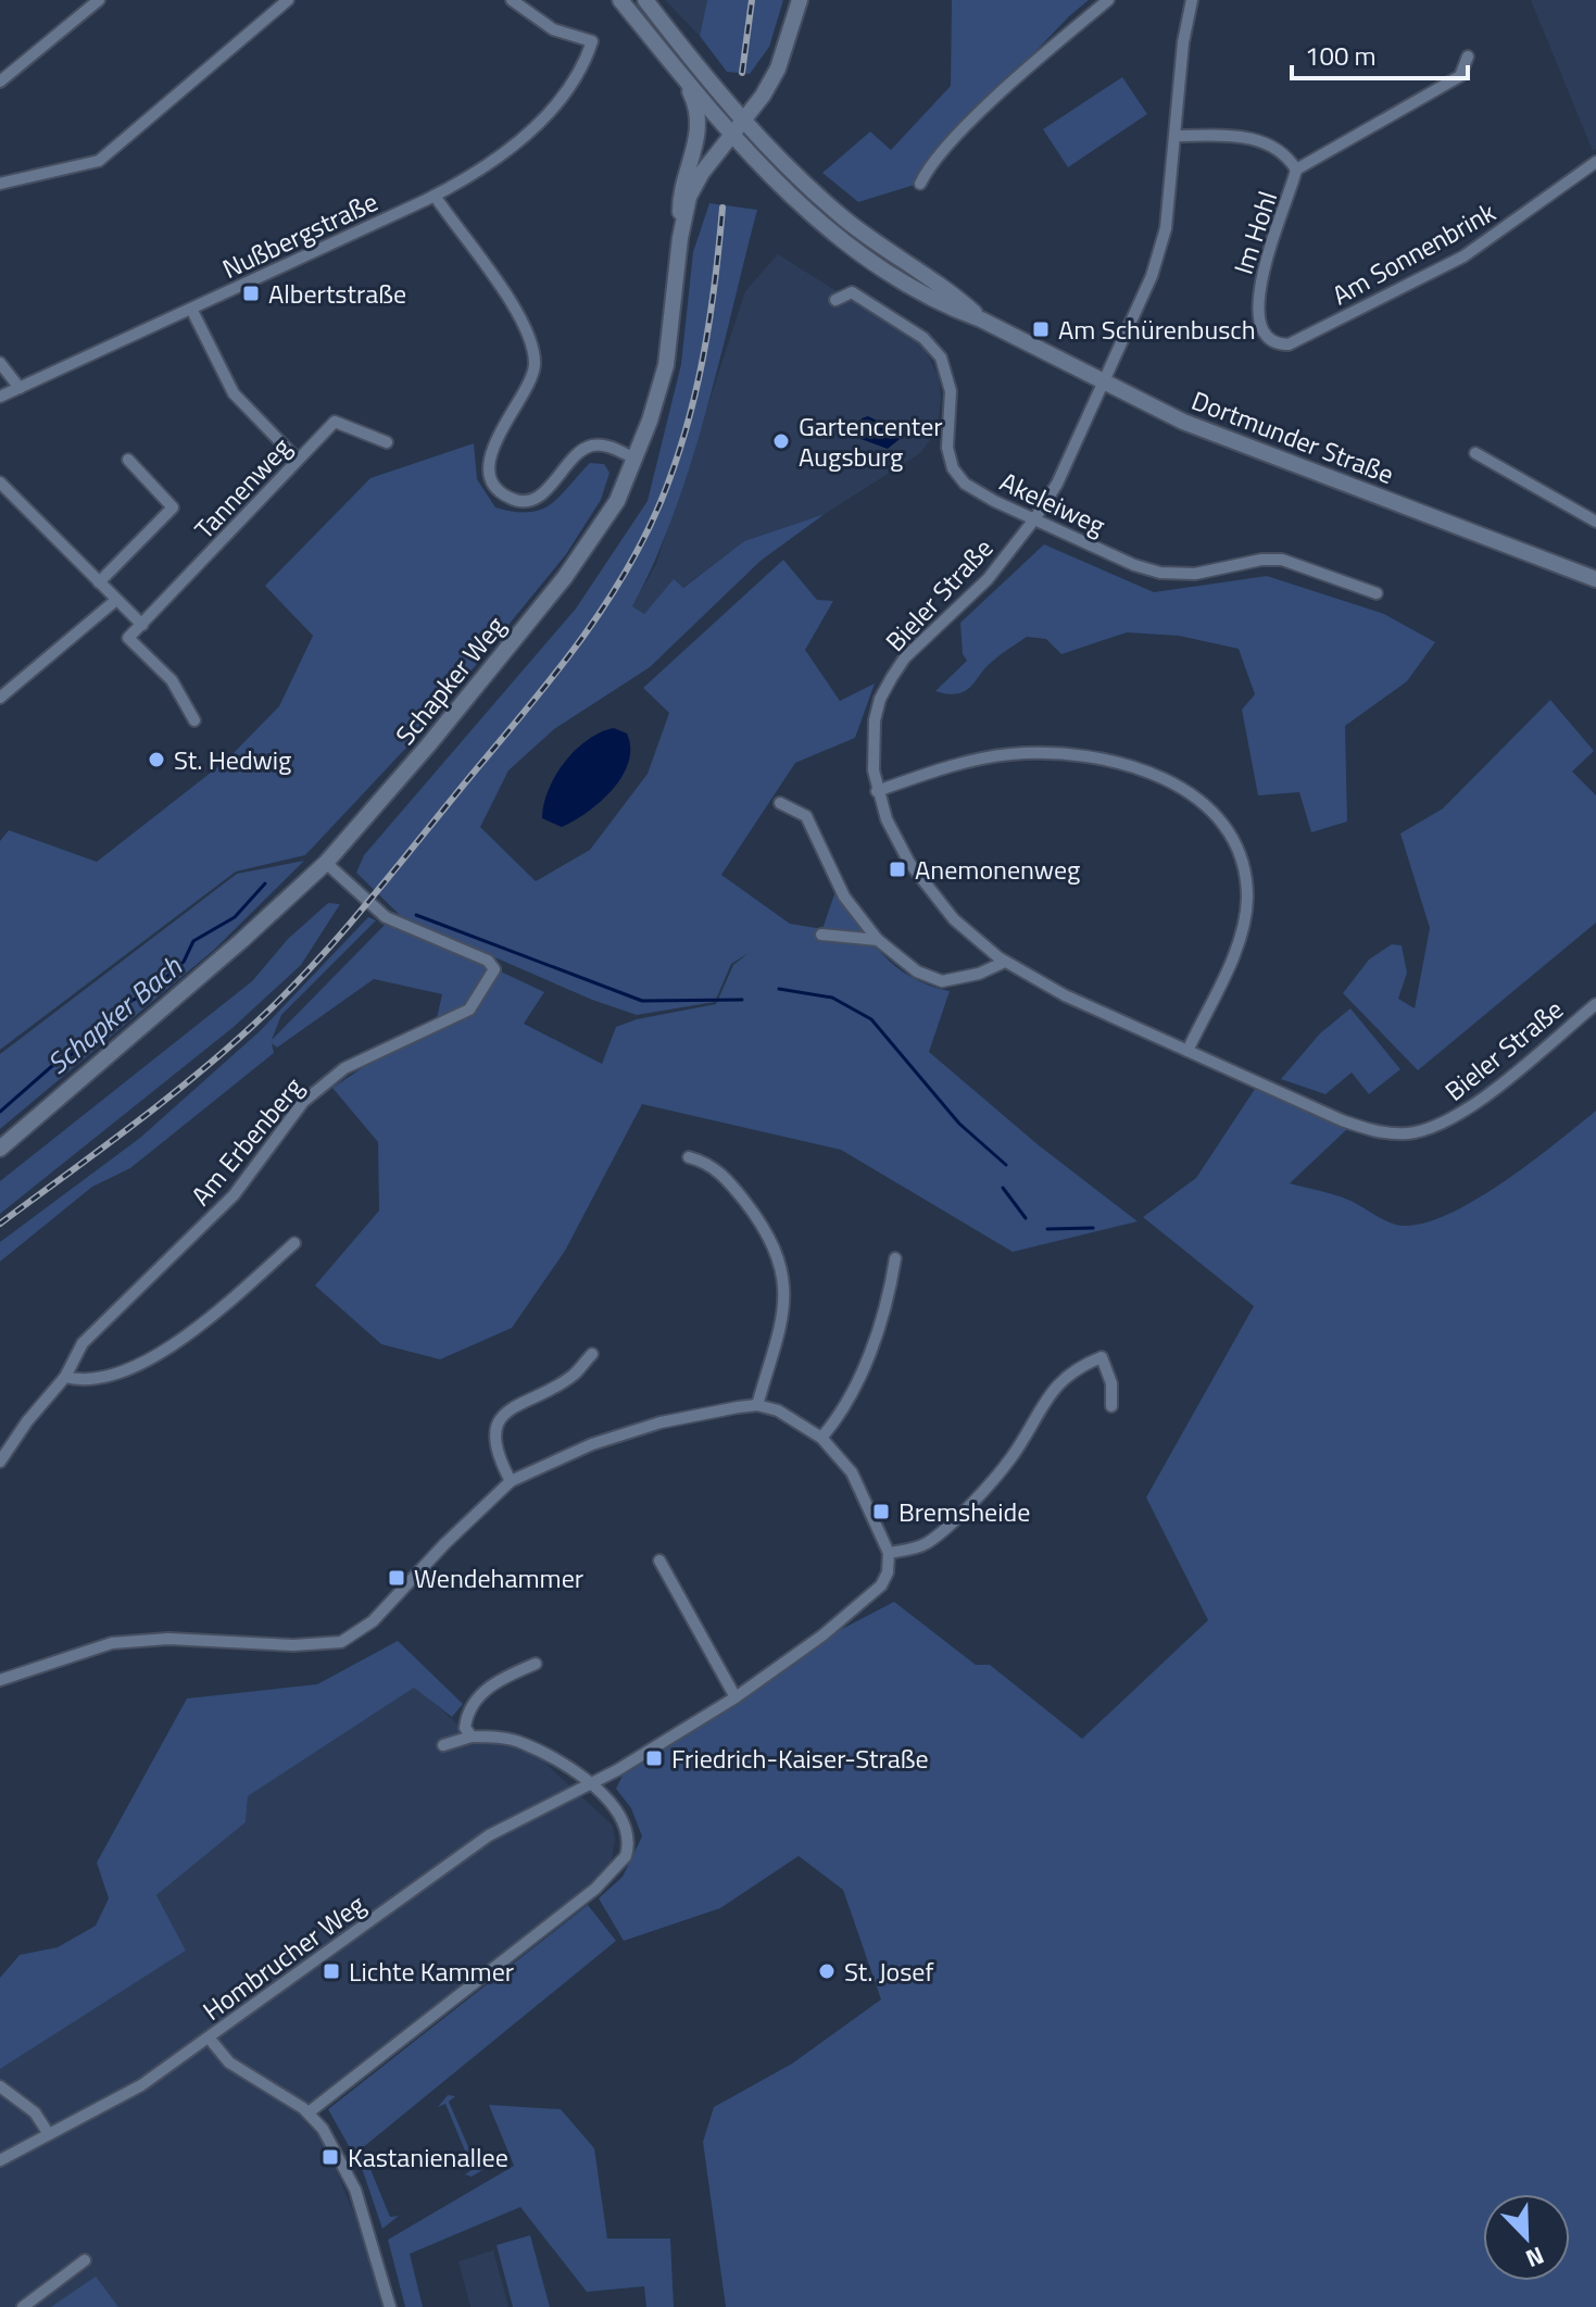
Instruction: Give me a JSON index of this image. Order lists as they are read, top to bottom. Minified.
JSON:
{"streets":{"main road":["Dortmunder Straße","Schapker Weg"],"street":["Im Hohl","Nußbergstraße","Am Sonnenbrink","Tannenweg","Akeleiweg","Bieler Straße","Am Erbenberg","Hombrucher Weg"]},"crossings":[["Im Hohl","Am Sonnenbrink"],["Dortmunder Straße","Bieler Straße"],["Dortmunder Straße","Schapker Weg"],["Akeleiweg","Bieler Straße"],["Schapker Weg","Am Erbenberg"]],"water":["Schapker Bach"],"places":{"transit":["Albertstraße","Am Schürenbusch","Anemonenweg","Bremsheide","Wendehammer","Friedrich-Kaiser-Straße","Lichte Kammer","Kastanienallee"],"other":["Gartencenter Augsburg","St. Hedwig","St. Josef"]},"scale_bar":"100 m","north":"bottom right"}
